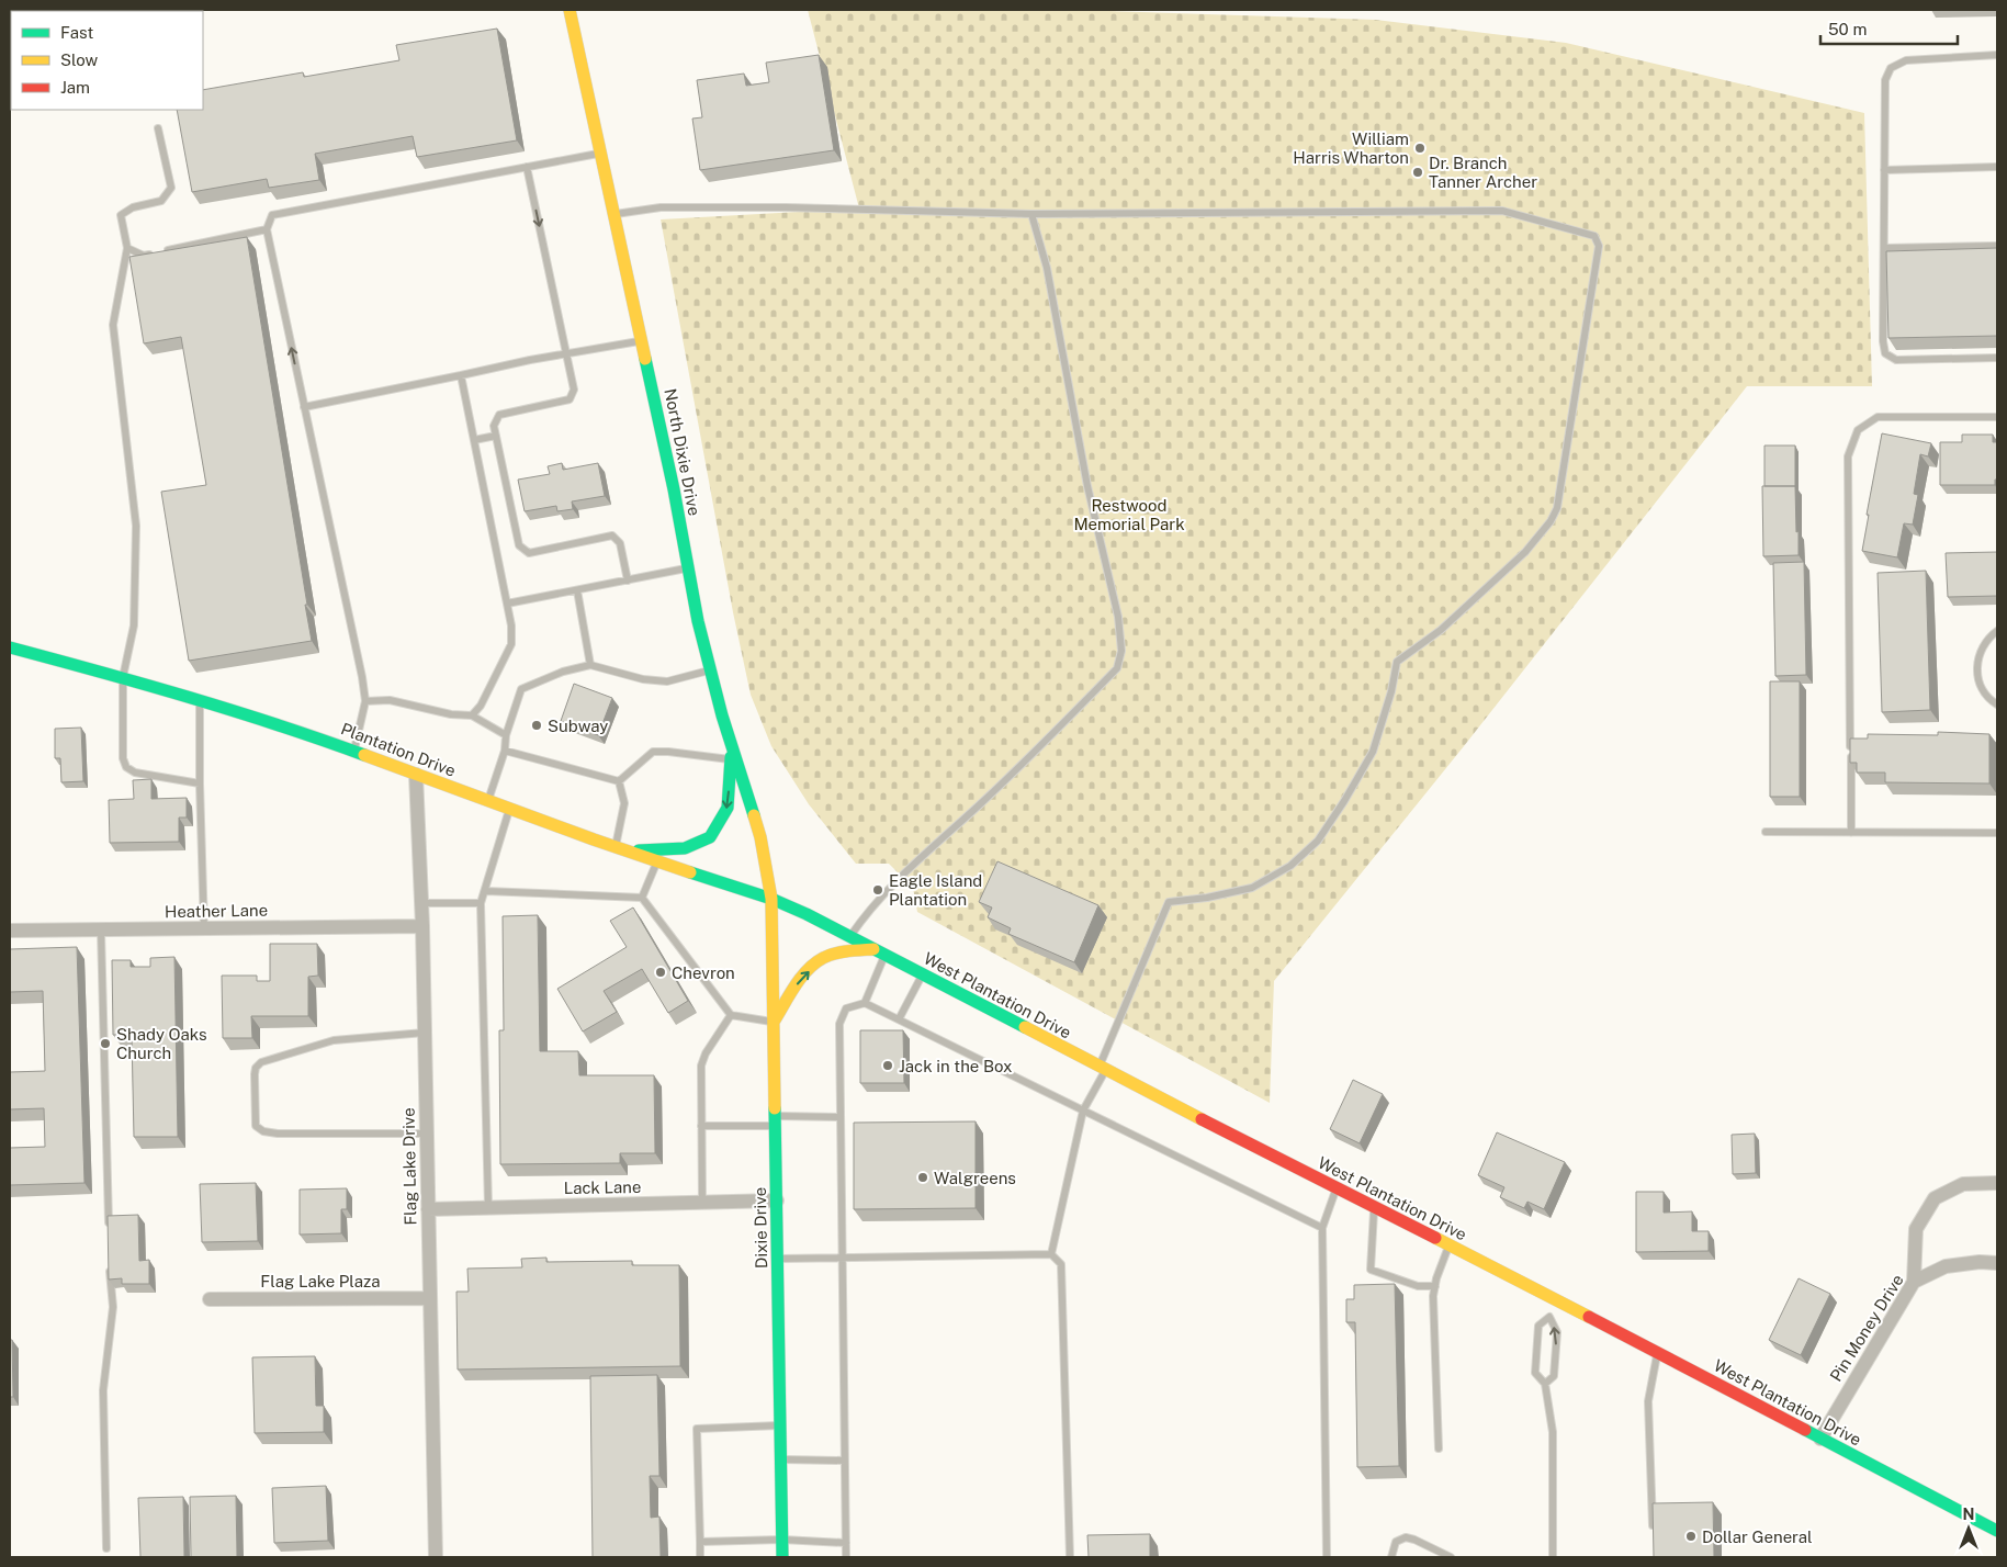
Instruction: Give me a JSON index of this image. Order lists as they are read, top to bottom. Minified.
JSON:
{"streets":{"main road":["North Dixie Drive","Plantation Drive","West Plantation Drive","Dixie Drive"],"street":["Heather Lane","Flag Lake Drive","Lack Lane","Flag Lake Plaza","Pin Money Drive"]},"crossings":[["North Dixie Drive","Plantation Drive"],["North Dixie Drive","West Plantation Drive"],["North Dixie Drive","Dixie Drive"],["Plantation Drive","West Plantation Drive"],["Plantation Drive","Flag Lake Drive"],["Plantation Drive","Dixie Drive"],["Heather Lane","Flag Lake Drive"],["West Plantation Drive","Dixie Drive"],["West Plantation Drive","Pin Money Drive"],["Flag Lake Drive","Lack Lane"],["Flag Lake Drive","Flag Lake Plaza"],["Lack Lane","Dixie Drive"]],"parks":["Restwood Memorial Park"],"places":["William Harris Wharton","Dr. Branch Tanner Archer","Subway","Eagle Island Plantation","Chevron","Shady Oaks Church","Jack in the Box","Walgreens","Dollar General"],"legend":["Fast","Slow","Jam"],"scale_bar":"50 m","north":"top"}
